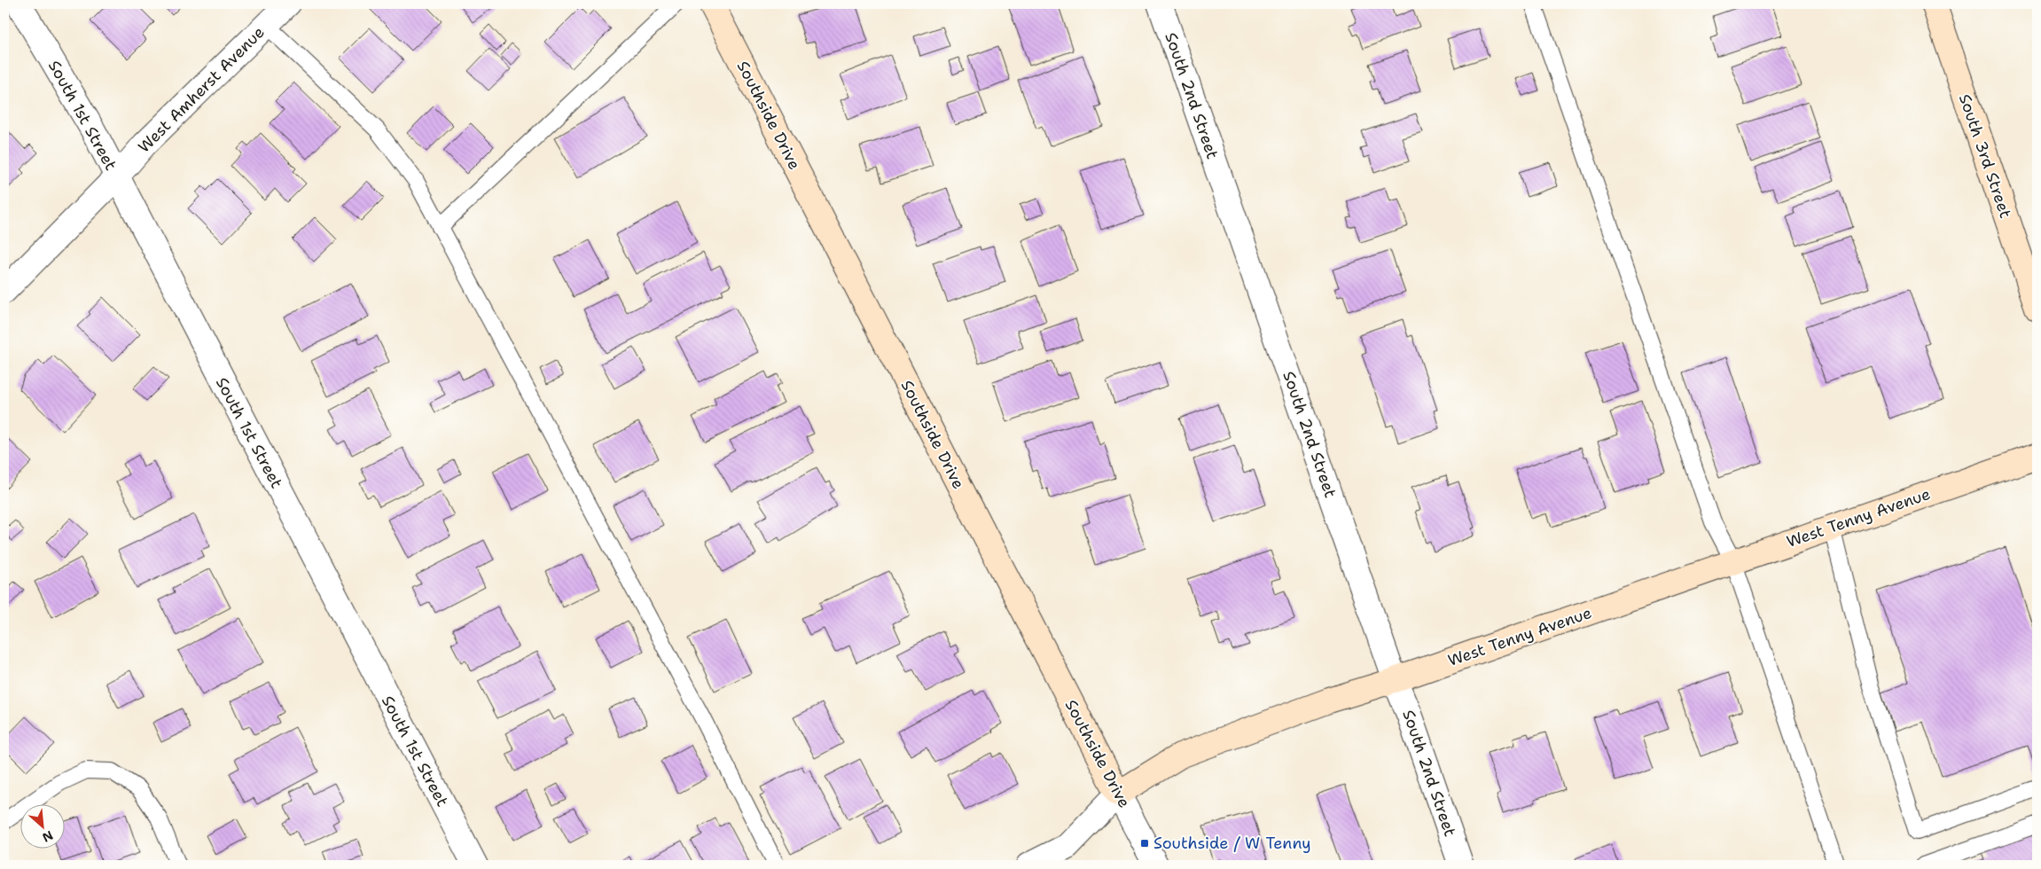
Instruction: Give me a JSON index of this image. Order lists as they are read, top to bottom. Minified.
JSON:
{"streets":{"main road":["Southside Drive","South 3rd Street","West Tenny Avenue"],"street":["West Amherst Avenue","South 2nd Street","South 1st Street"]},"crossings":[["West Amherst Avenue","South 1st Street"],["South 2nd Street","West Tenny Avenue"],["Southside Drive","West Tenny Avenue"]],"places":{"transit":["Southside / W Tenny"]},"north":"bottom right"}
